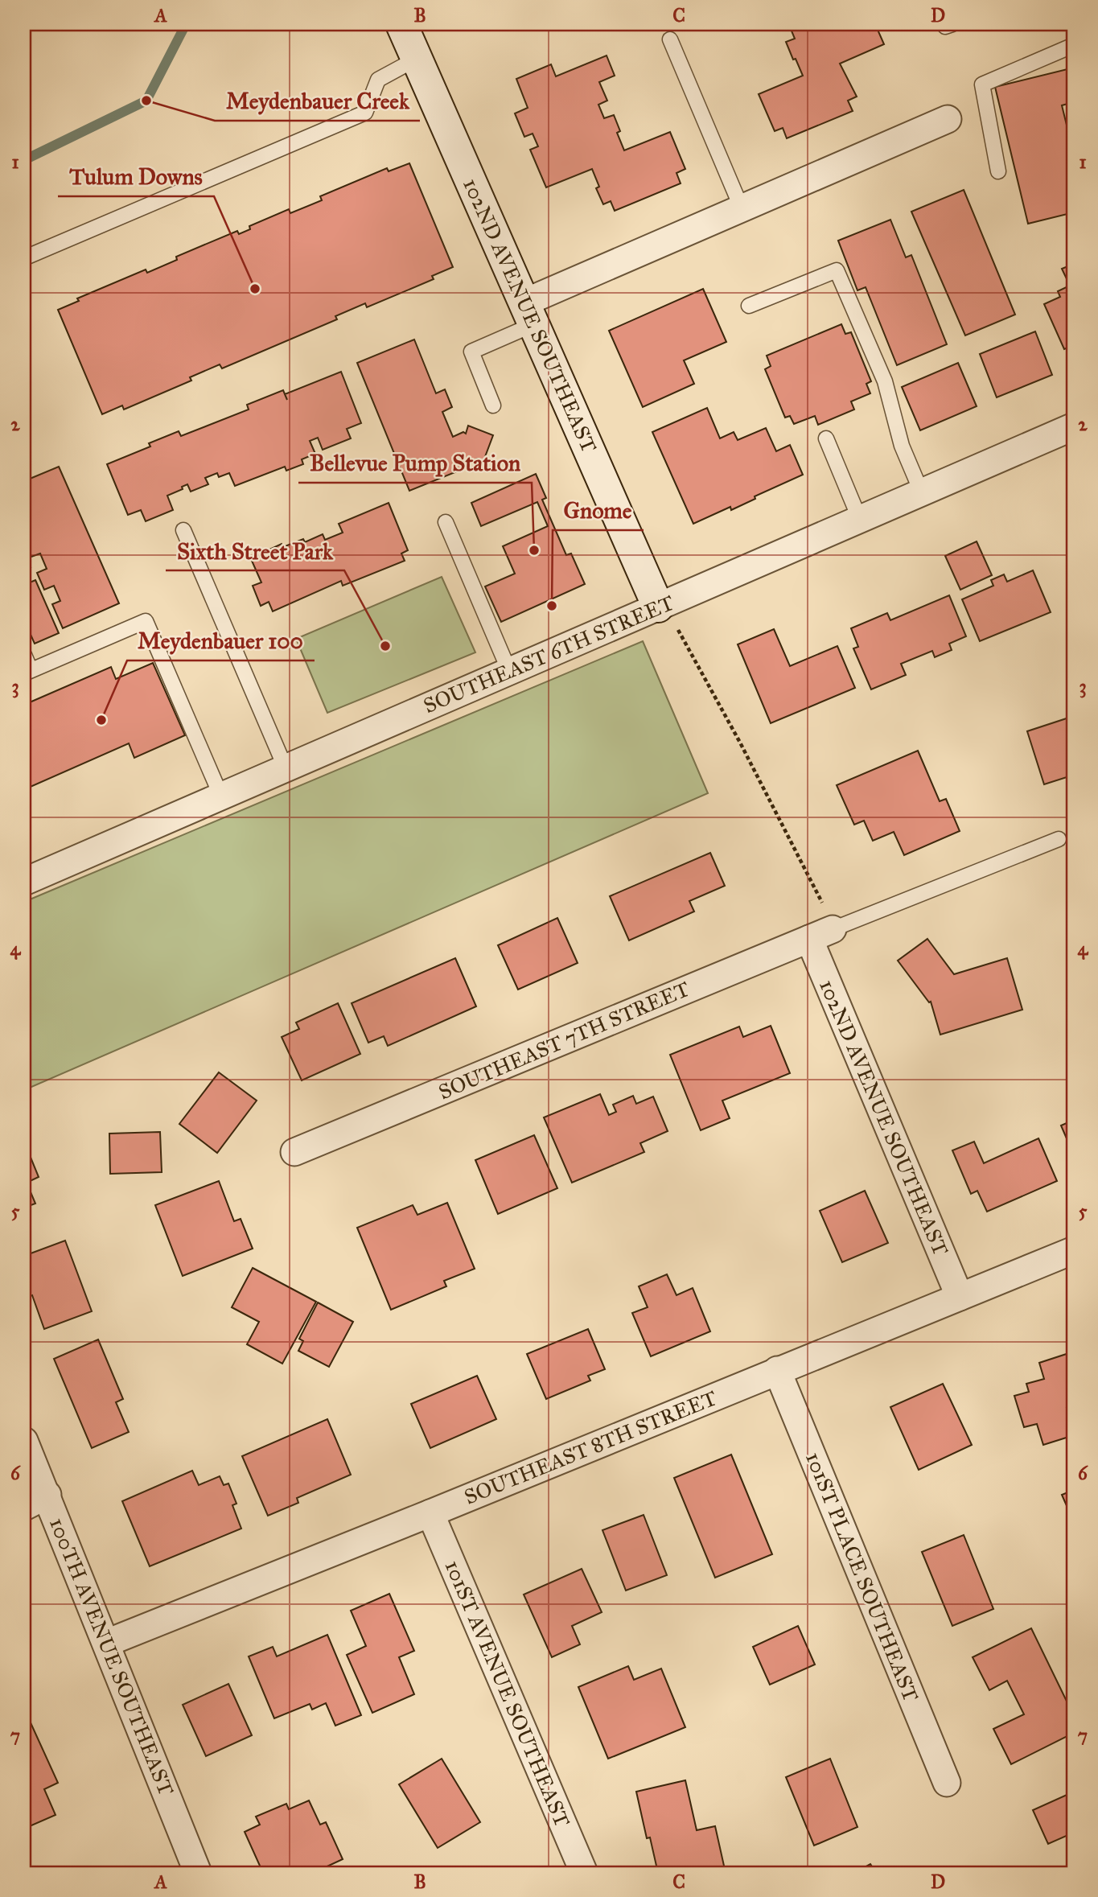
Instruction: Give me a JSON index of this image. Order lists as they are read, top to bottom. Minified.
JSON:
{"streets":{"street":["102ND AVENUE SOUTHEAST","SOUTHEAST 6TH STREET","SOUTHEAST 7TH STREET","SOUTHEAST 8TH STREET","101ST PLACE SOUTHEAST","100TH AVENUE SOUTHEAST","101ST AVENUE SOUTHEAST"]},"crossings":[["102ND AVENUE SOUTHEAST","SOUTHEAST 6TH STREET"],["102ND AVENUE SOUTHEAST","SOUTHEAST 7TH STREET"],["102ND AVENUE SOUTHEAST","SOUTHEAST 8TH STREET"],["SOUTHEAST 8TH STREET","101ST PLACE SOUTHEAST"],["SOUTHEAST 8TH STREET","100TH AVENUE SOUTHEAST"],["SOUTHEAST 8TH STREET","101ST AVENUE SOUTHEAST"]],"places":["Meydenbauer Creek","Tulum Downs","Bellevue Pump Station","Gnome","Sixth Street Park","Meydenbauer 100"],"grid":{"columns":["A","B","C","D"],"rows":["1","2","3","4","5","6","7"]}}
